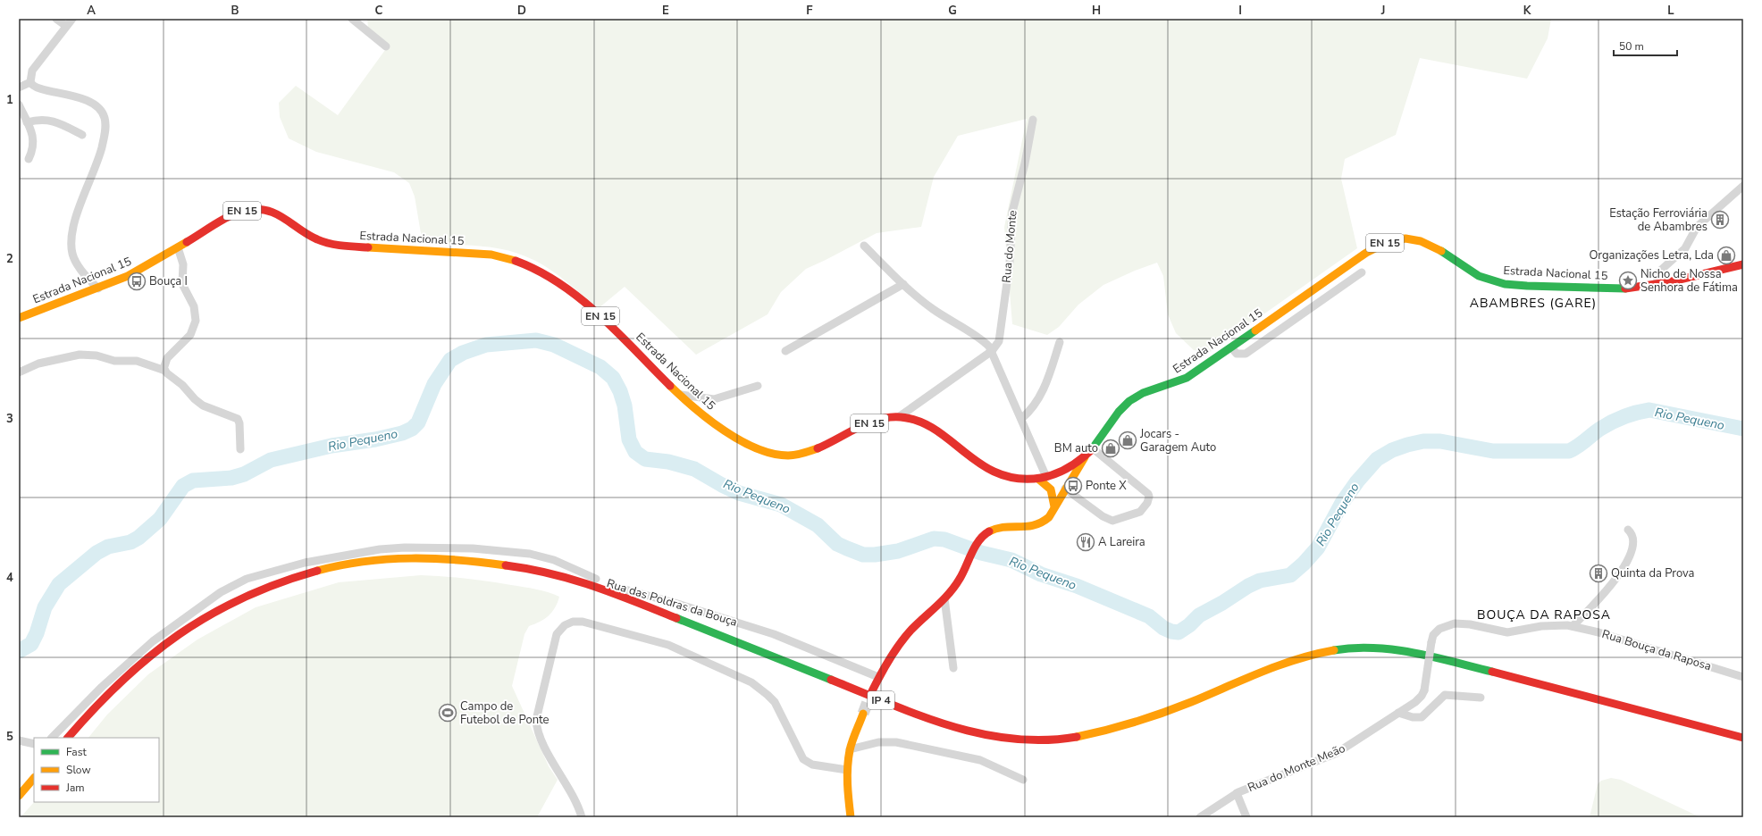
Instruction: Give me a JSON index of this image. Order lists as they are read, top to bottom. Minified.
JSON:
{"streets":{"main road":["EN 15","Estrada Nacional 15","IP 4"],"street":["Rua do Monte","Rua das Poldras da Bouça","Rua Bouça da Raposa","Rua do Monte Meão"]},"crossings":[["Rua Bouça da Raposa","Rua do Monte Meão"]],"districts":["ABAMBRES (GARE)","BOUÇA DA RAPOSA"],"water":["Rio Pequeno"],"places":{"building":["Estação Ferroviária de Abambres","Quinta da Prova"],"shop":["Organizações Letra, Lda","Jocars - Garagem Auto","BM auto"],"place":["Nicho de Nossa Senhora de Fátima"],"bus stop":["Bouça I","Ponte X"],"restaurant":["A Lareira"],"sports":["Campo de Futebol de Ponte"]},"legend":["Fast","Slow","Jam"],"scale_bar":"50 m","grid":{"columns":["A","B","C","D","E","F","G","H","I","J","K","L"],"rows":["1","2","3","4","5"]}}
